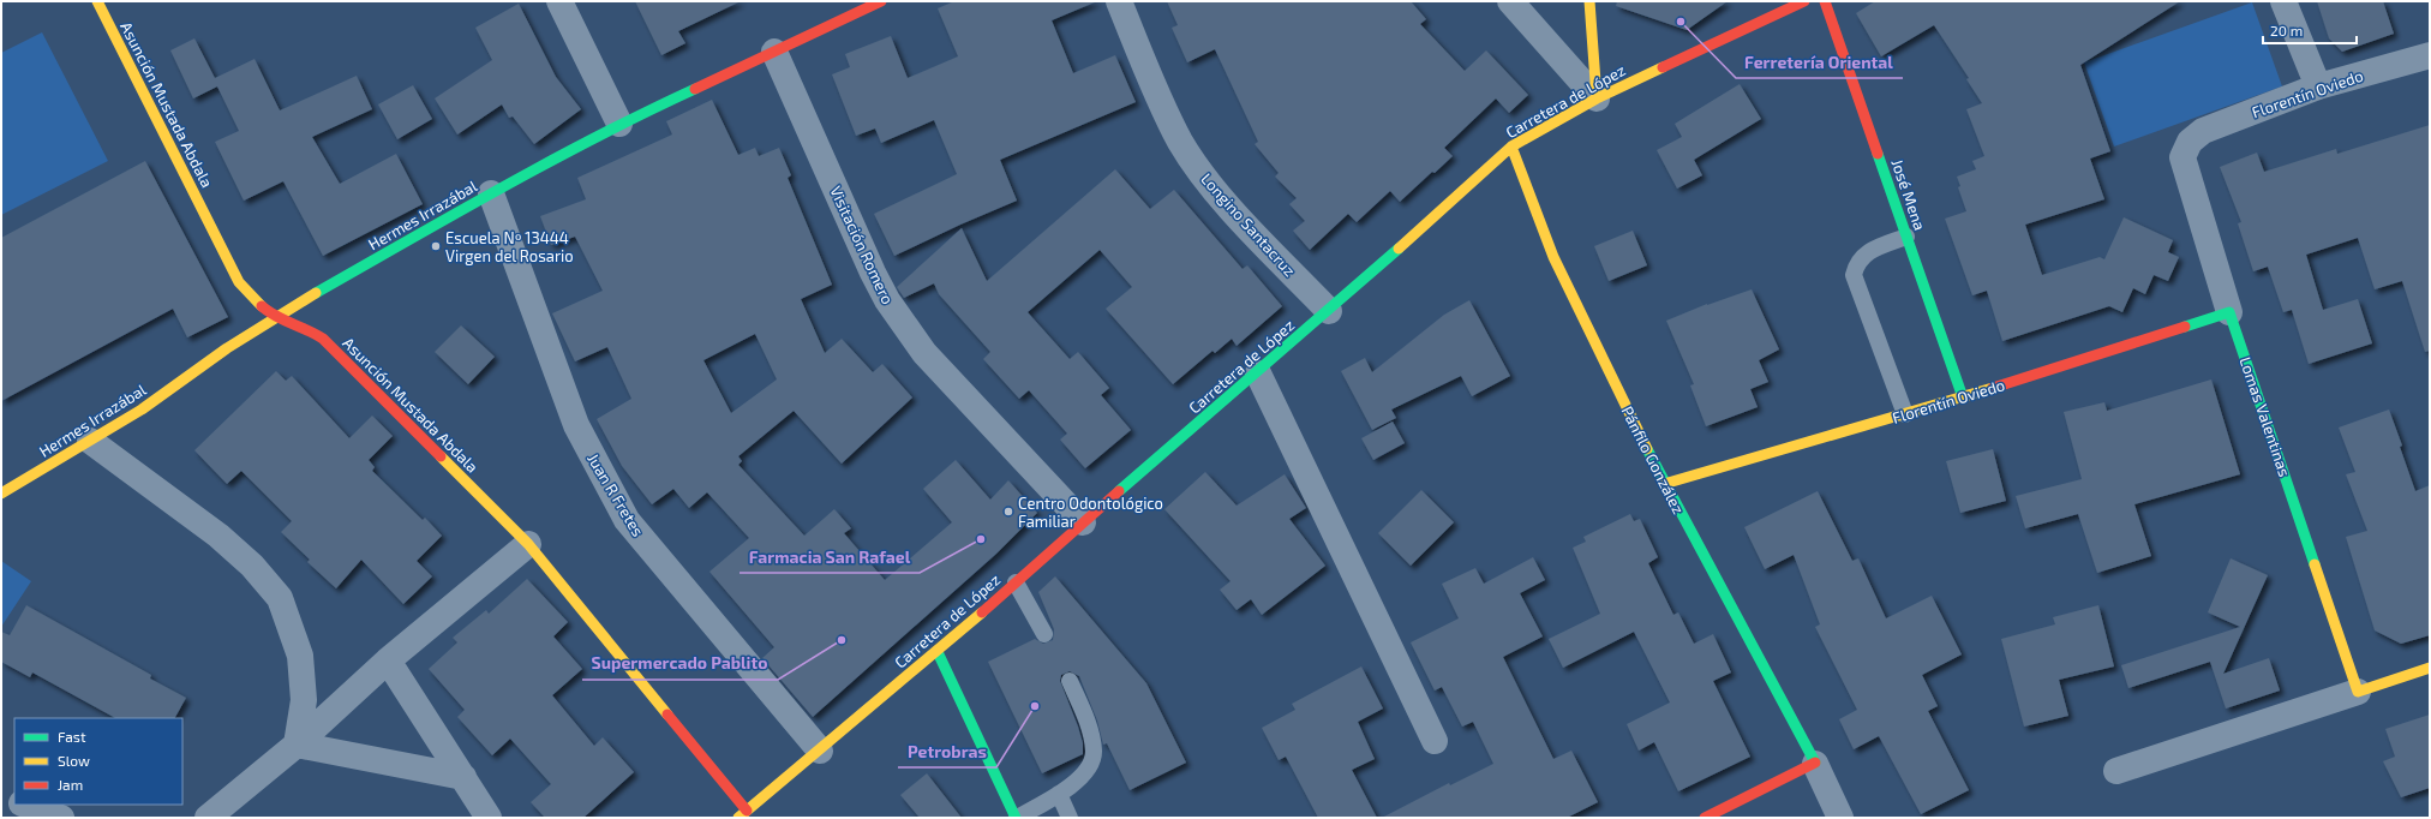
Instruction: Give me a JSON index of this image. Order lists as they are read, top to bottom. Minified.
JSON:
{"streets":{"street":["Florentín Oviedo","Carretera de López","Asunción Mustada Abdala","José Mena","Hermes Irrazábal","Longino Santacruz","Visitación Romero","Lomas Valentinas","Pánfilo González","Juan R Fretes"]},"crossings":[["Florentín Oviedo","José Mena"],["Florentín Oviedo","Lomas Valentinas"],["Florentín Oviedo","Pánfilo González"],["Carretera de López","Asunción Mustada Abdala"],["Carretera de López","Longino Santacruz"],["Carretera de López","Visitación Romero"],["Carretera de López","Pánfilo González"],["Carretera de López","Juan R Fretes"],["Asunción Mustada Abdala","Hermes Irrazábal"],["Hermes Irrazábal","Visitación Romero"],["Hermes Irrazábal","Juan R Fretes"]],"places":["Ferretería Oriental","Escuela Nº 13444 Virgen del Rosario","Centro Odontológico Familiar","Farmacia San Rafael","Supermercado Pablito","Petrobras"],"legend":["Fast","Slow","Jam"],"scale_bar":"20 m"}
